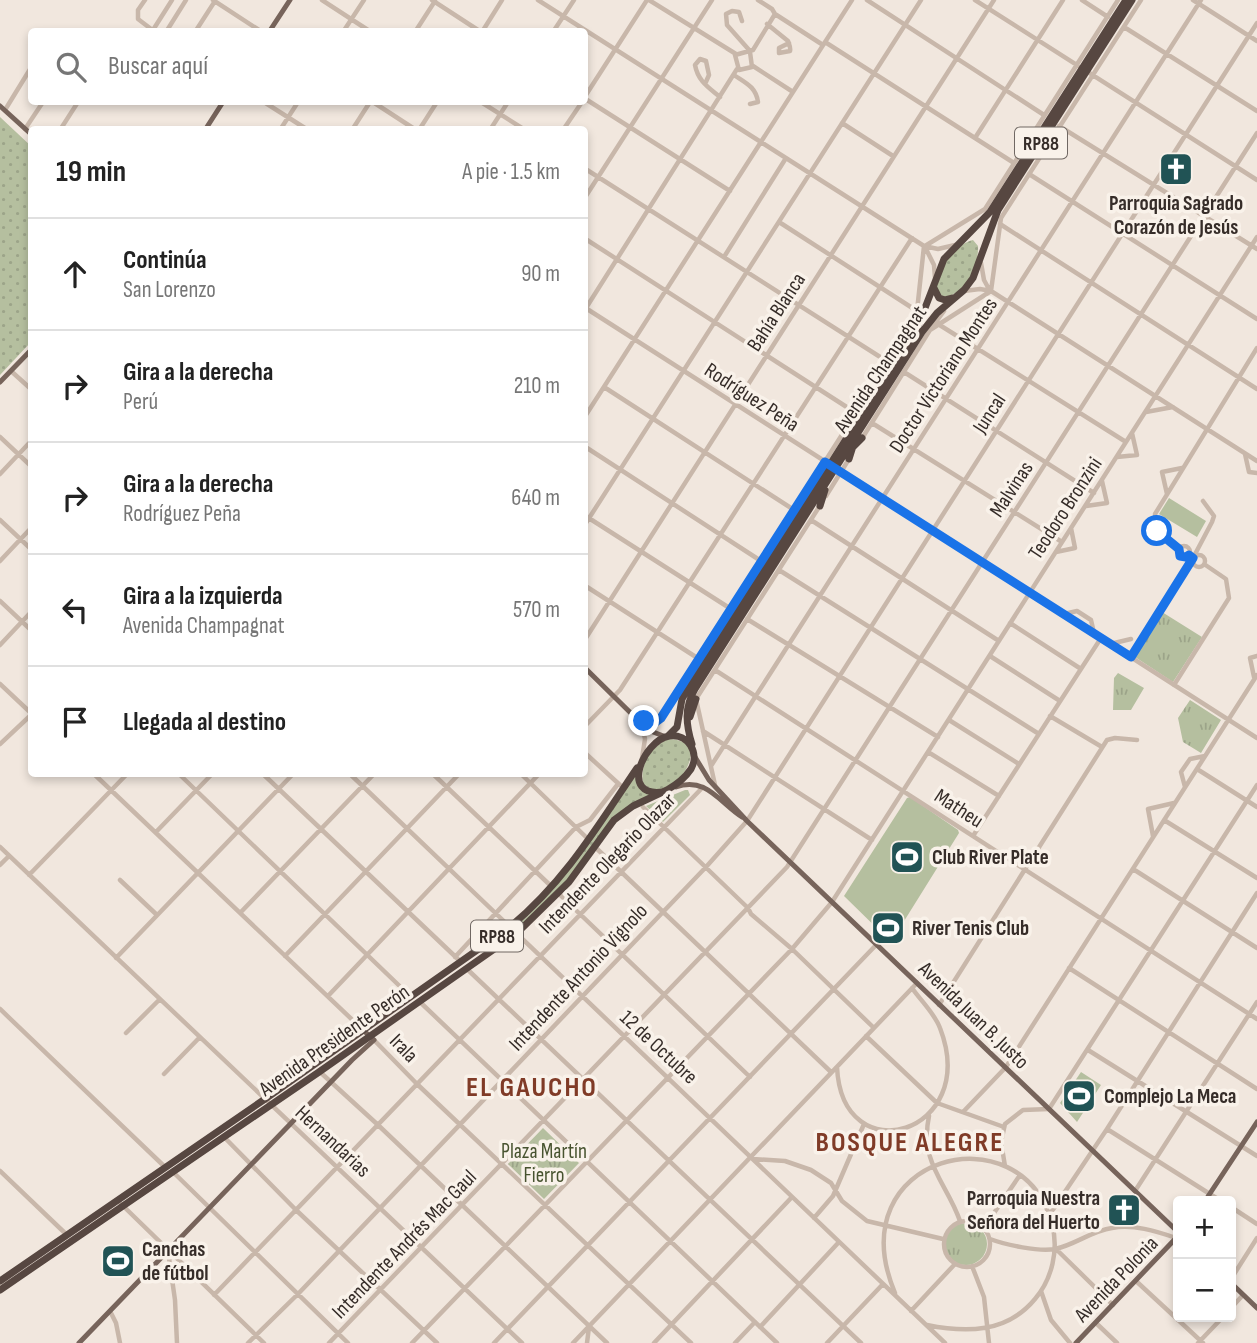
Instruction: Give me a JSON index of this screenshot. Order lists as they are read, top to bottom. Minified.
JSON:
{"streets":{"highway":["RP88","Avenida Champagnat","Avenida Presidente Perón"],"main road":["Avenida Juan B. Justo","Irala","Avenida Polonia"],"street":["Bahía Blanca","Doctor Victoriano Montes","Rodríguez Peña","Juncal","Malvinas","Teodoro Bronzini","Matheu","Intendente Olegario Olazar","Intendente Antonio Vignolo","12 de Octubre","Hernandarias","Intendente Andrés Mac Gaul"]},"crossings":[["RP88","Avenida Champagnat"],["RP88","Avenida Juan B. Justo"],["RP88","Avenida Presidente Perón"],["Bahía Blanca","Rodríguez Peña"],["Avenida Champagnat","Rodríguez Peña"],["Avenida Champagnat","Matheu"],["Avenida Champagnat","Avenida Juan B. Justo"],["Avenida Champagnat","Avenida Presidente Perón"],["Doctor Victoriano Montes","Rodríguez Peña"],["Doctor Victoriano Montes","Matheu"],["Rodríguez Peña","Juncal"],["Rodríguez Peña","Malvinas"],["Rodríguez Peña","Teodoro Bronzini"],["Juncal","Matheu"],["Juncal","Intendente Antonio Vignolo"],["Juncal","Avenida Juan B. Justo"],["Malvinas","Matheu"],["Malvinas","Avenida Juan B. Justo"],["Malvinas","Intendente Andrés Mac Gaul"],["Teodoro Bronzini","Matheu"],["Teodoro Bronzini","Avenida Juan B. Justo"],["Teodoro Bronzini","12 de Octubre"],["Teodoro Bronzini","Irala"],["Teodoro Bronzini","Hernandarias"],["Intendente Olegario Olazar","Avenida Juan B. Justo"],["Intendente Olegario Olazar","12 de Octubre"],["Intendente Olegario Olazar","Irala"],["Intendente Olegario Olazar","Hernandarias"],["Intendente Antonio Vignolo","Avenida Juan B. Justo"],["Intendente Antonio Vignolo","12 de Octubre"],["Intendente Antonio Vignolo","Irala"],["Intendente Antonio Vignolo","Hernandarias"],["Avenida Juan B. Justo","Avenida Presidente Perón"],["Avenida Juan B. Justo","Intendente Andrés Mac Gaul"],["Avenida Presidente Perón","12 de Octubre"],["Avenida Presidente Perón","Irala"],["Avenida Presidente Perón","Hernandarias"],["12 de Octubre","Intendente Andrés Mac Gaul"],["Irala","Intendente Andrés Mac Gaul"],["Hernandarias","Intendente Andrés Mac Gaul"]],"districts":["EL GAUCHO","BOSQUE ALEGRE"],"parks":["Plaza Martín Fierro"],"places":{"church":["Parroquia Sagrado Corazón de Jesús","Parroquia Nuestra Señora del Huerto"],"sports":["Club River Plate","River Tenis Club","Complejo La Meca","Canchas de fútbol"]},"page":{"search":"Buscar aquí","heading":["19 min","A pie · 1.5 km"],"list":[["Continúa","San Lorenzo","90 m"],["Gira a la derecha","Perú","210 m"],["Gira a la derecha","Rodríguez Peña","640 m"],["Gira a la izquierda","Avenida Champagnat","570 m"],"Llegada al destino"],"map_buttons":["+","−"]}}
